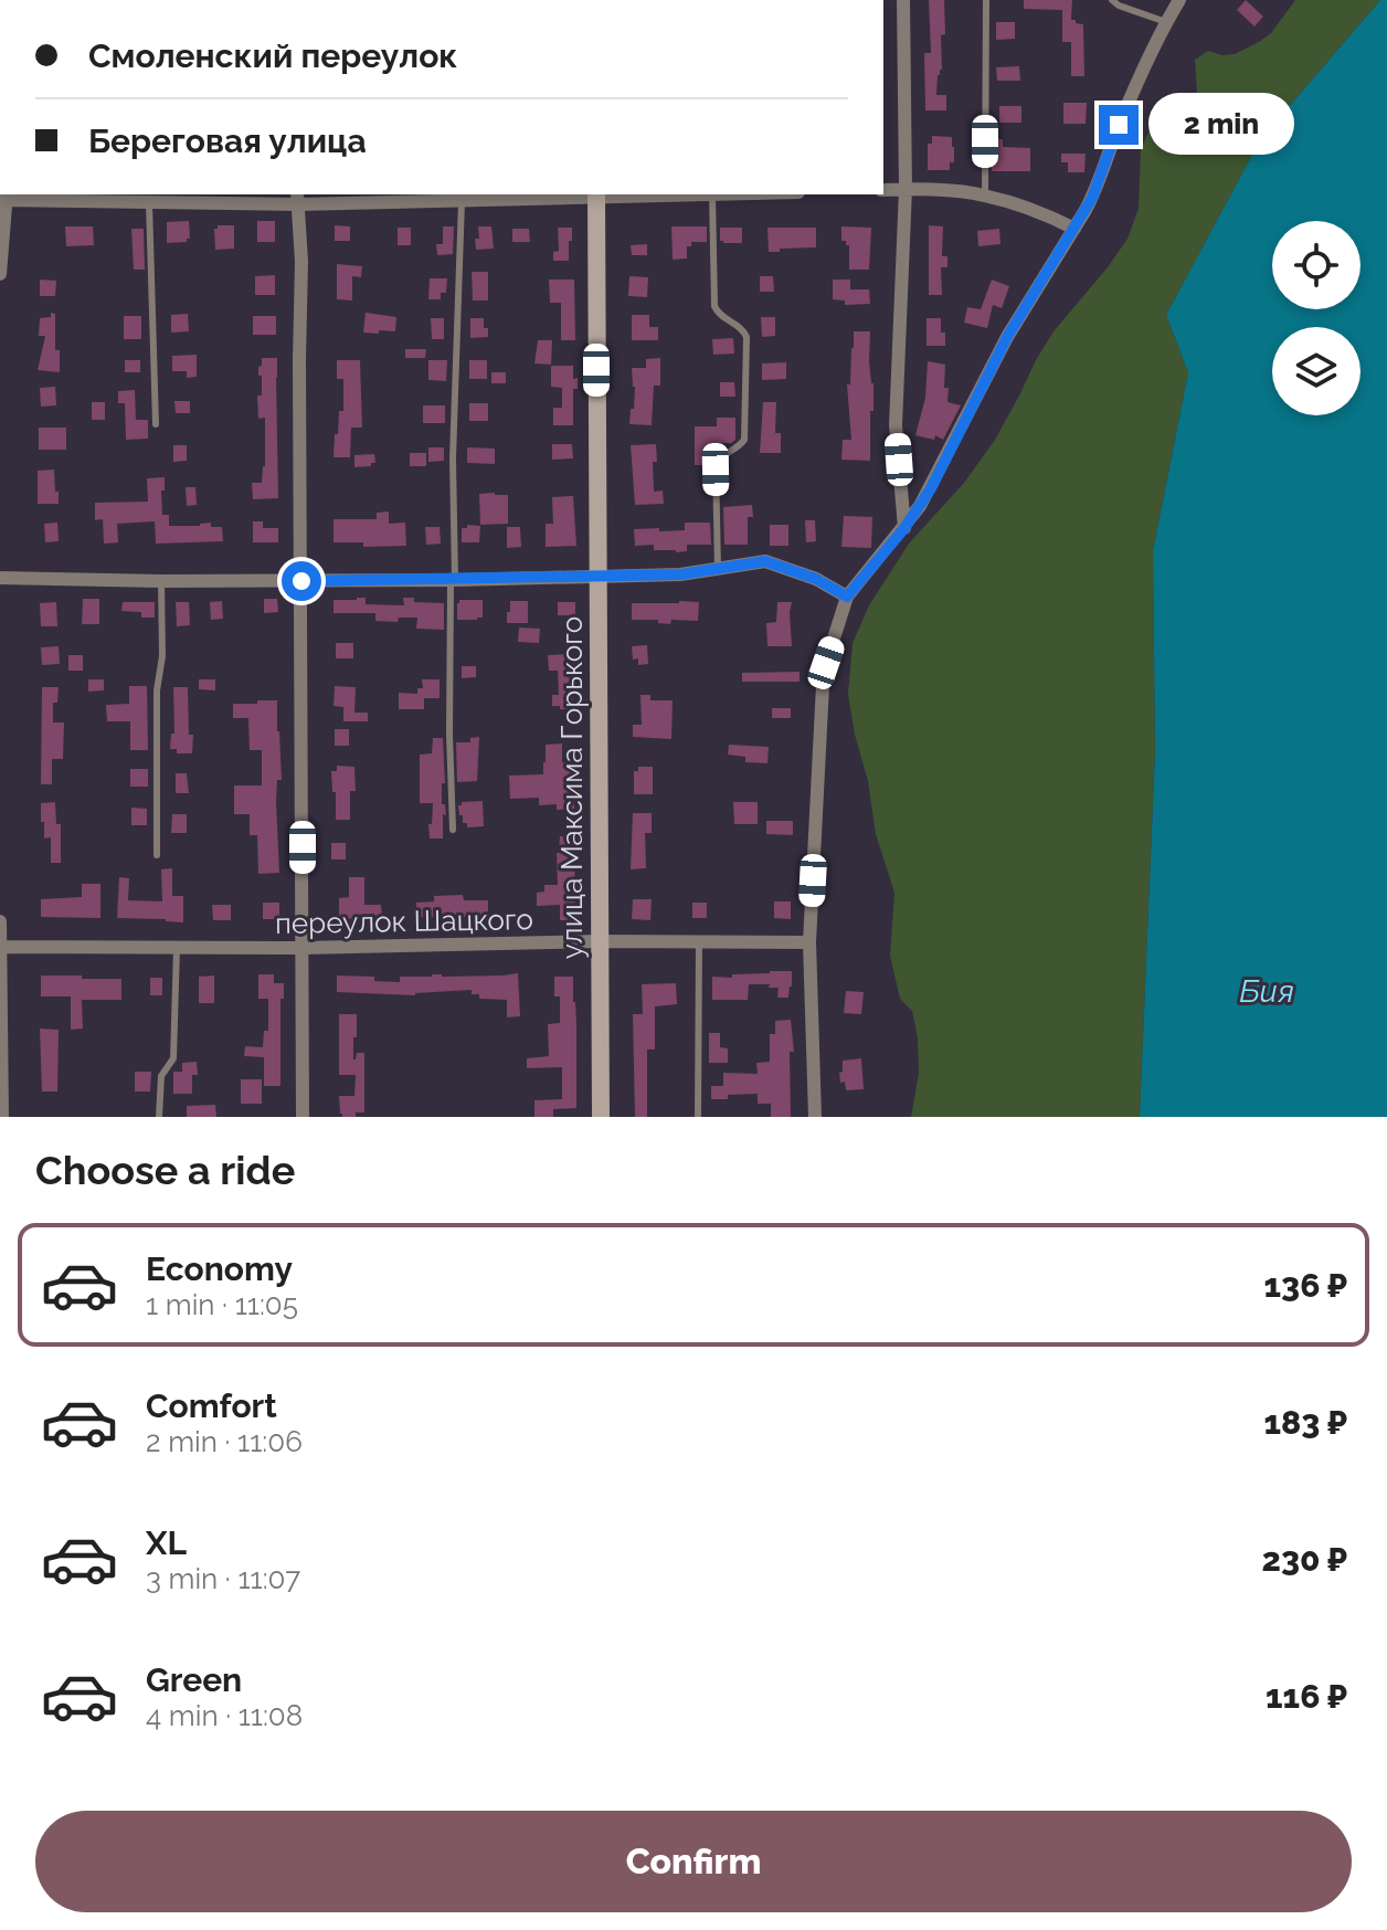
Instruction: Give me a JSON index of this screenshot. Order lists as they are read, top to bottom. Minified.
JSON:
{"streets":{"main road":["улица Максима Горького"],"street":["переулок Шацкого"]},"crossings":[["улица Максима Горького","переулок Шацкого"]],"water":["Бия"],"page":{"banner":["Смоленский переулок","Береговая улица"],"bubble":"2 min","heading":"Choose a ride","list":[{"name":"Economy","note":"1 min · 11:05","value":"136 ₽"},{"name":"Comfort","note":"2 min · 11:06","value":"183 ₽"},{"name":"XL","note":"3 min · 11:07","value":"230 ₽"},{"name":"Green","note":"4 min · 11:08","value":"116 ₽"}],"buttons":"Confirm"}}
